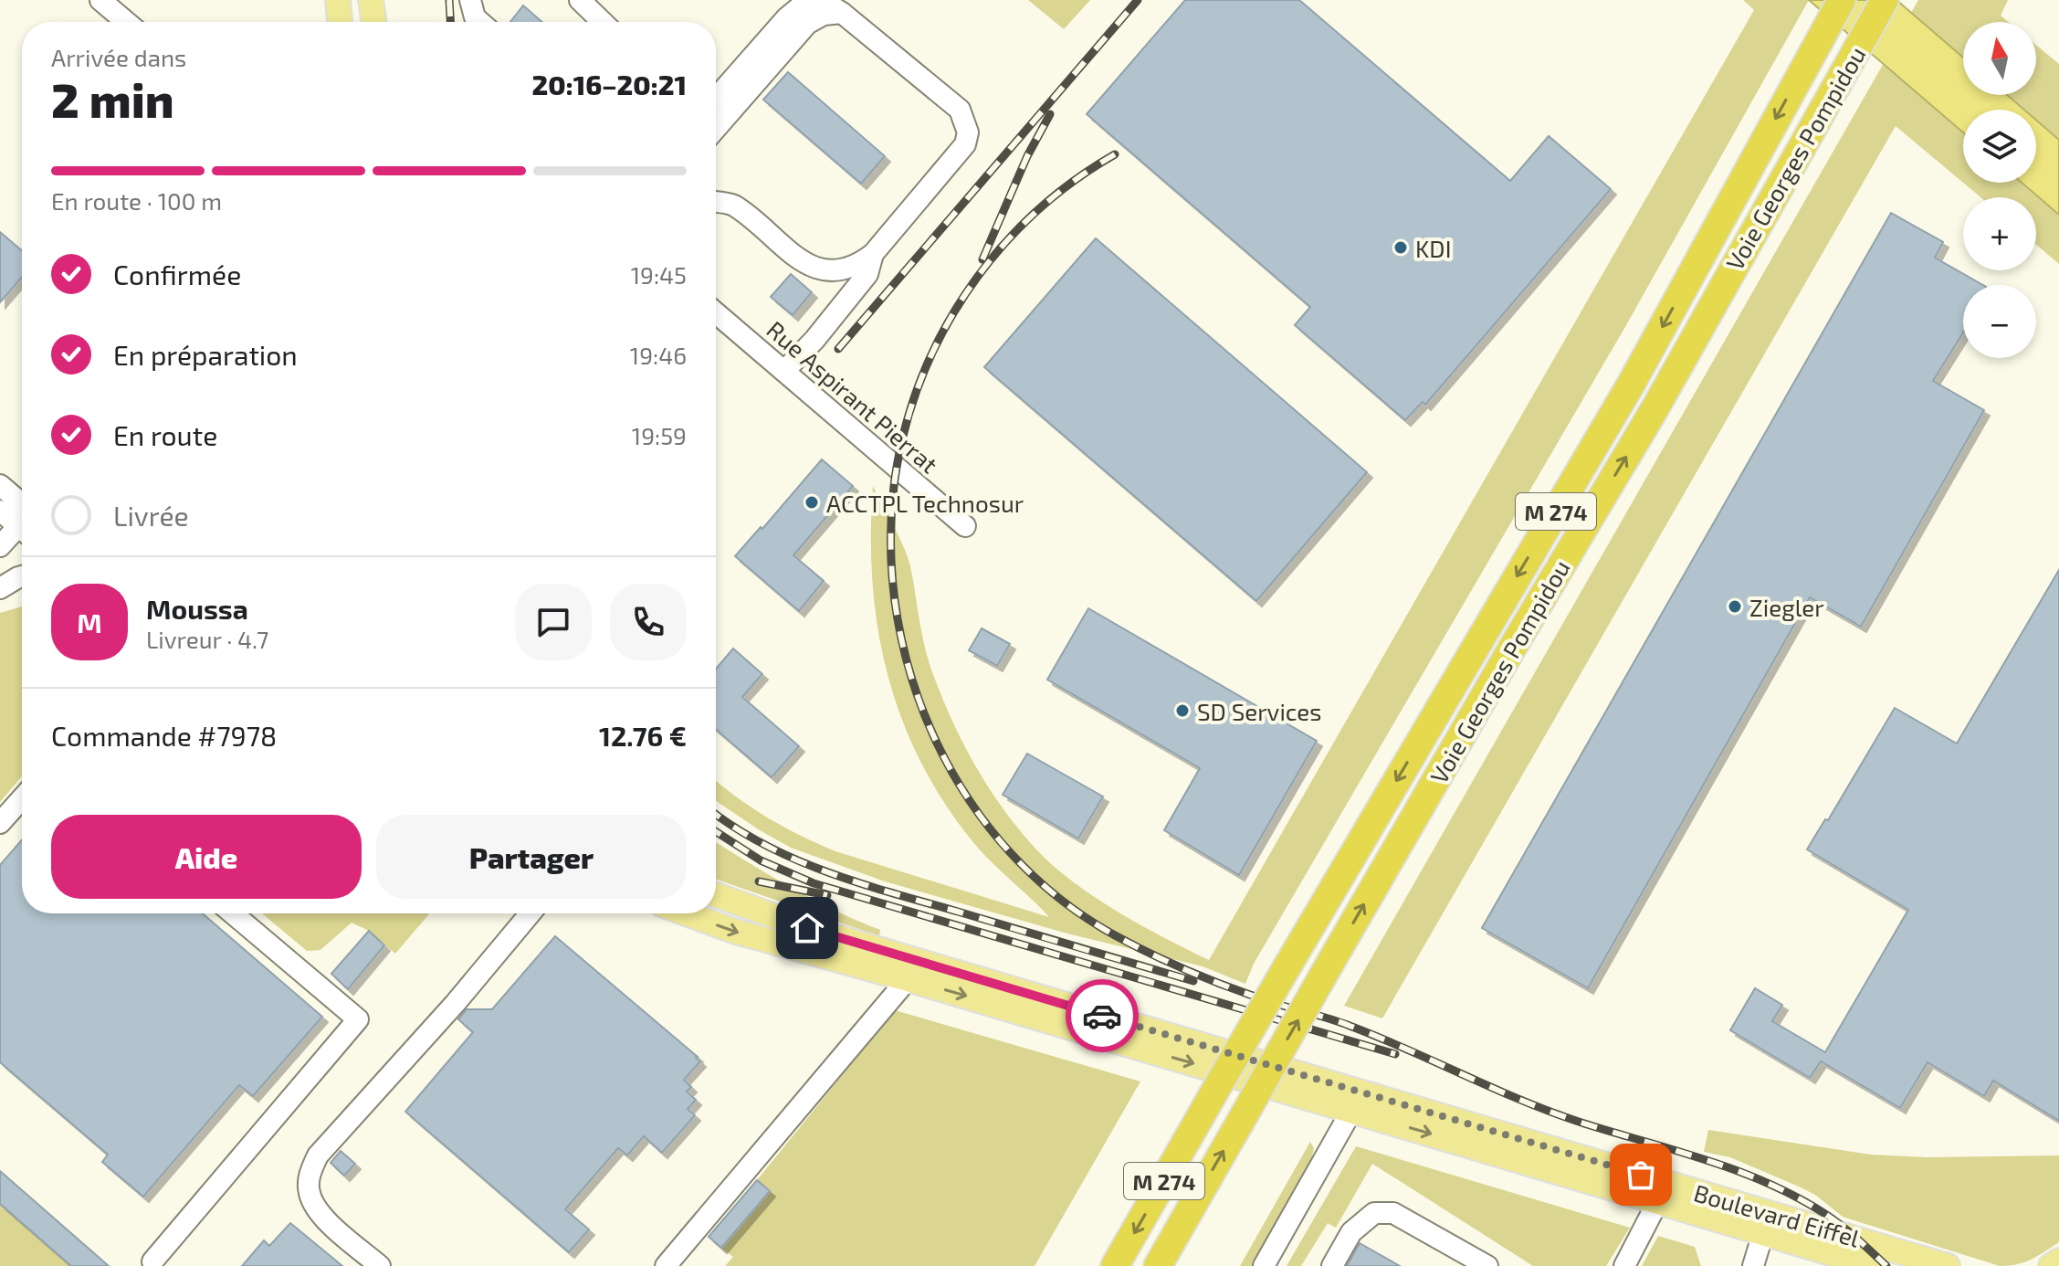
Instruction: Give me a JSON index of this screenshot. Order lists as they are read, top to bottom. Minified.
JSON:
{"streets":{"highway":["Voie Georges Pompidou","M 274"],"main road":["Boulevard Eiffel"],"street":["Rue Aspirant Pierrat"]},"places":["KDI","ACCTPL Technosur","Ziegler","SD Services"],"north":"top","page":{"map_buttons":["+","−"],"heading":["2 min","Arrivée dans","20:16–20:21"],"panel":["Moussa","Livreur · 4.7","Commande #7978","12.76 €"],"bar":"En route · 100 m","list":[["Confirmée","19:45"],["En préparation","19:46"],["En route","19:59"],"Livrée"],"round":"M","buttons":["Aide","Partager"]}}
